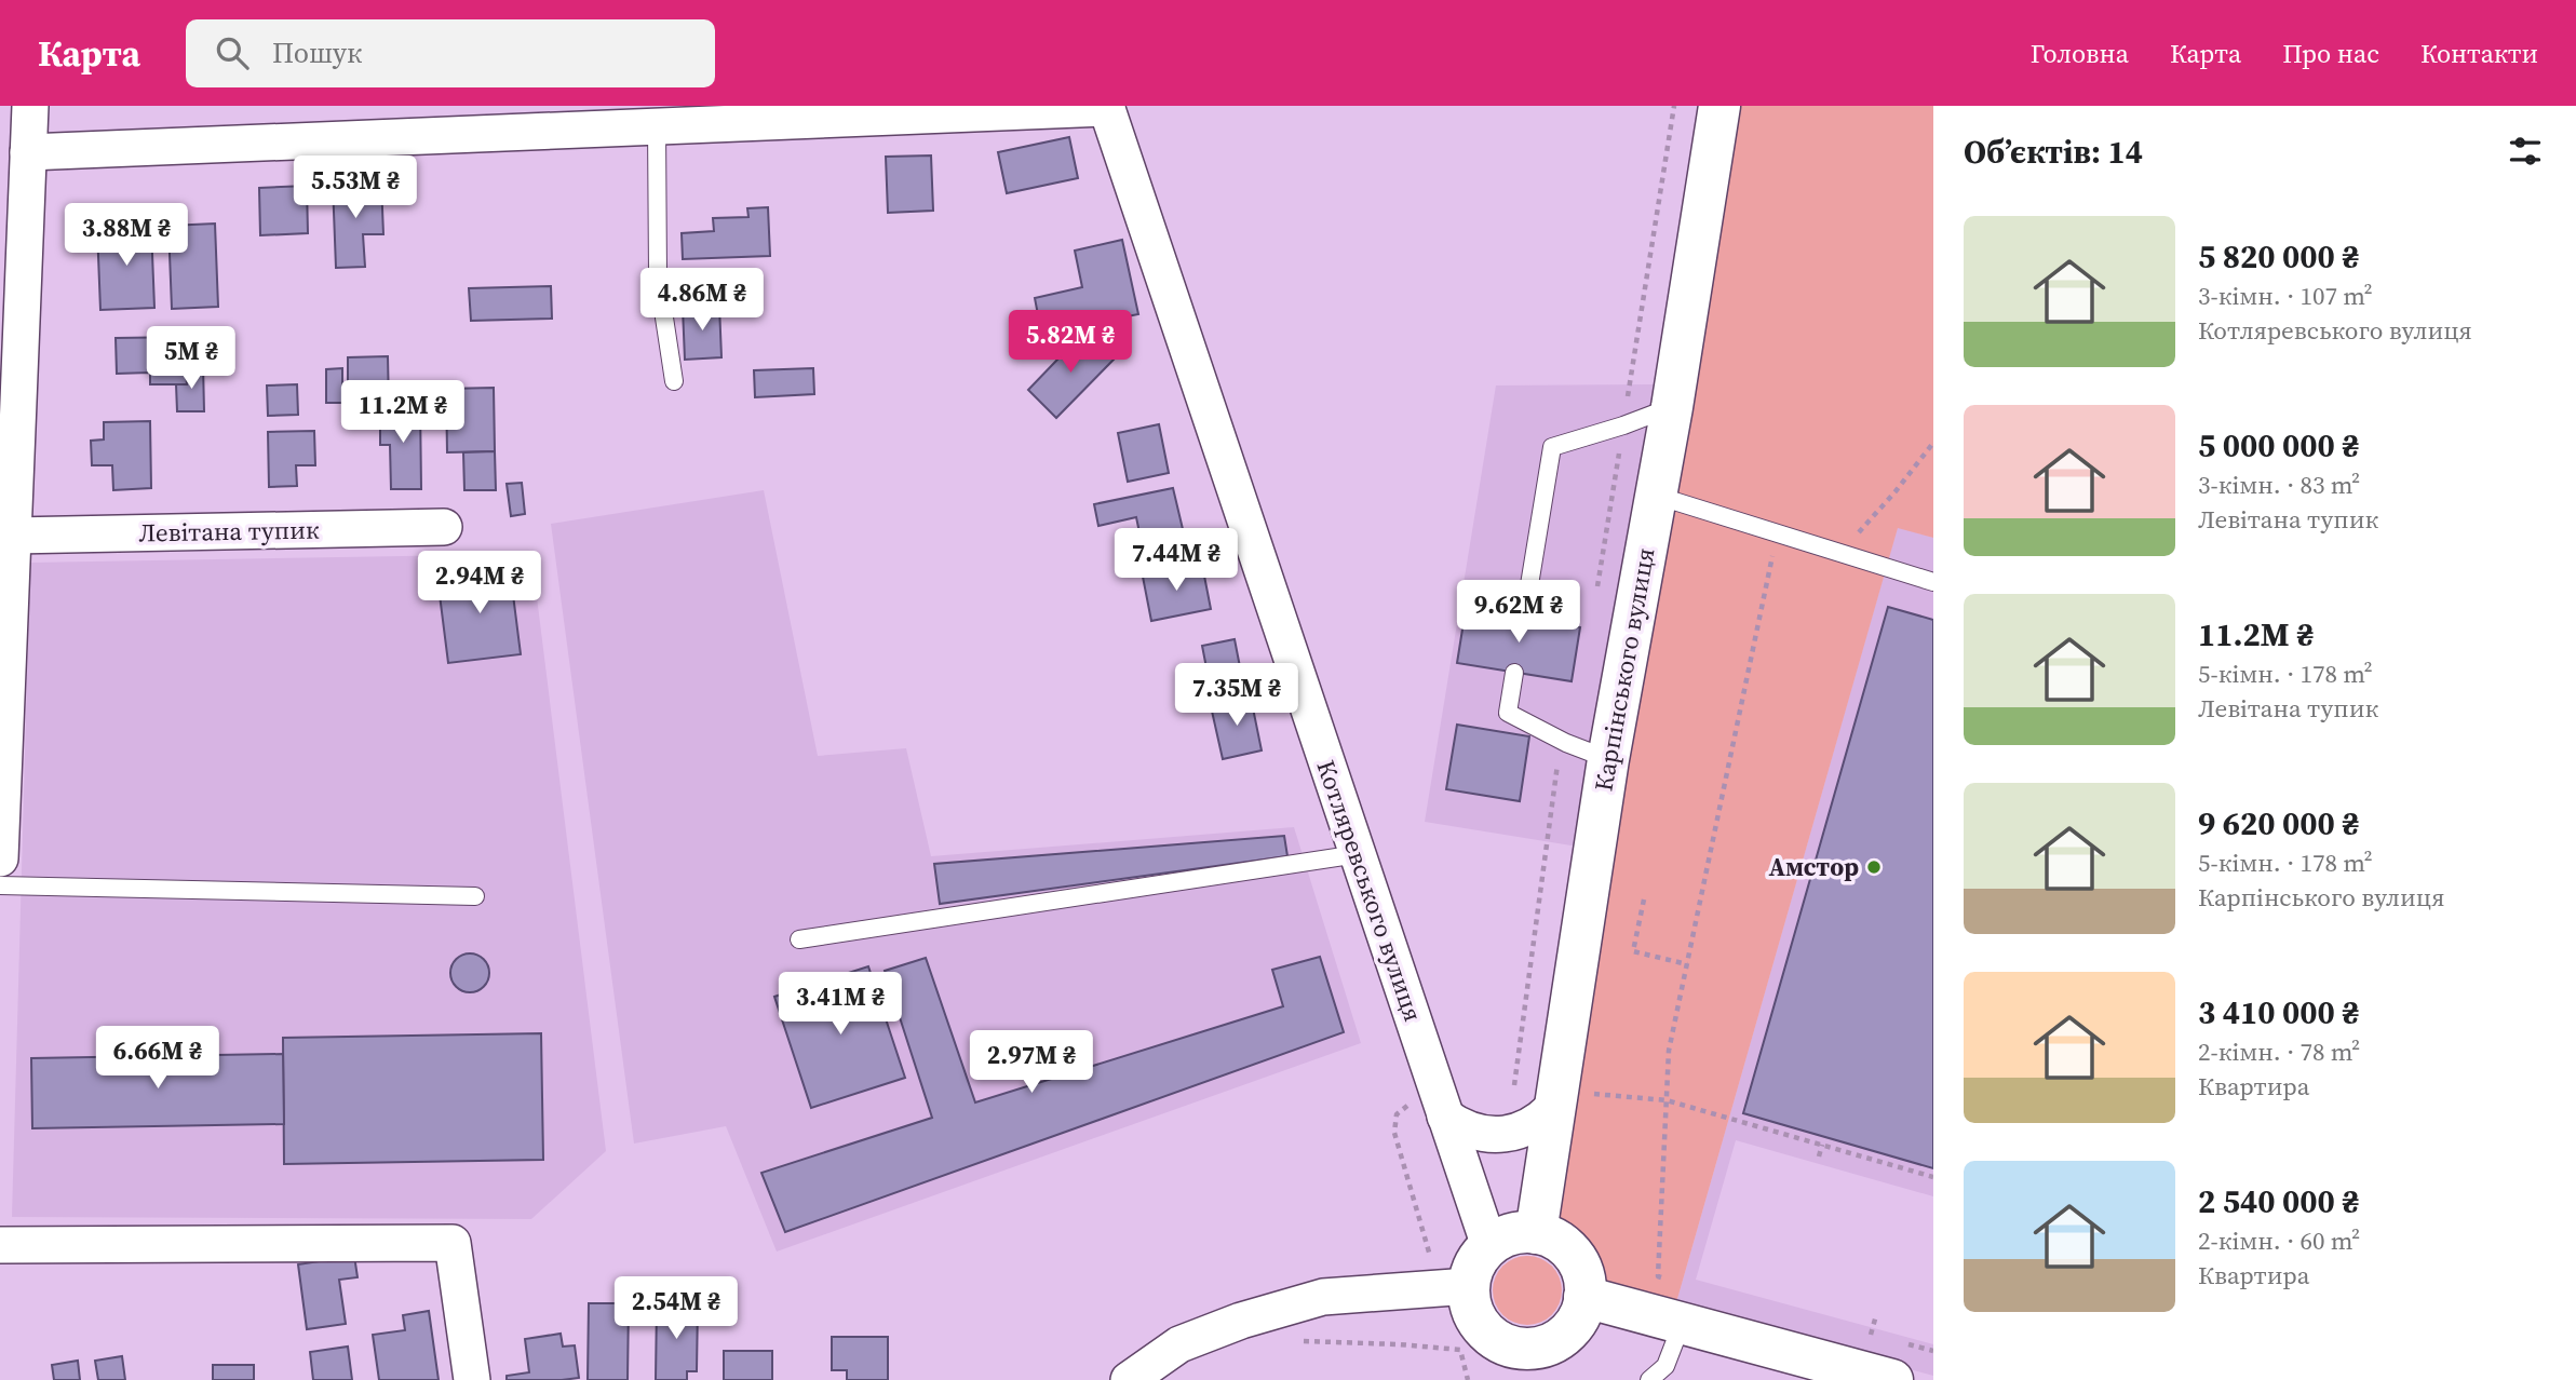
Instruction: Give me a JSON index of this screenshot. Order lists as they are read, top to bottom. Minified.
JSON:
{"streets":{"street":["Левітана тупик","Карпінського вулиця","Котляревського вулиця"]},"crossings":[["Карпінського вулиця","Котляревського вулиця"]],"places":["Амстор"],"page":{"header":"Карта","search":"Пошук","nav":["Головна","Карта","Про нас","Контакти"],"heading":"Об’єктів: 14","price":["5.53M ₴","3.88M ₴","4.86M ₴","5.82M ₴","5M ₴","11.2M ₴","7.44M ₴","2.94M ₴","9.62M ₴","7.35M ₴","3.41M ₴","6.66M ₴","2.97M ₴","2.54M ₴"],"list":[{"name":"5 820 000 ₴","note":"3-кімн. · 107 m² · Котляревського вулиця"},{"name":"5 000 000 ₴","note":"3-кімн. · 83 m² · Левітана тупик"},{"name":"11.2M ₴","note":"5-кімн. · 178 m² · Левітана тупик"},{"name":"9 620 000 ₴","note":"5-кімн. · 178 m² · Карпінського вулиця"},{"name":"3 410 000 ₴","note":"2-кімн. · 78 m² · Квартира"},{"name":"2 540 000 ₴","note":"2-кімн. · 60 m² · Квартира"}]}}
